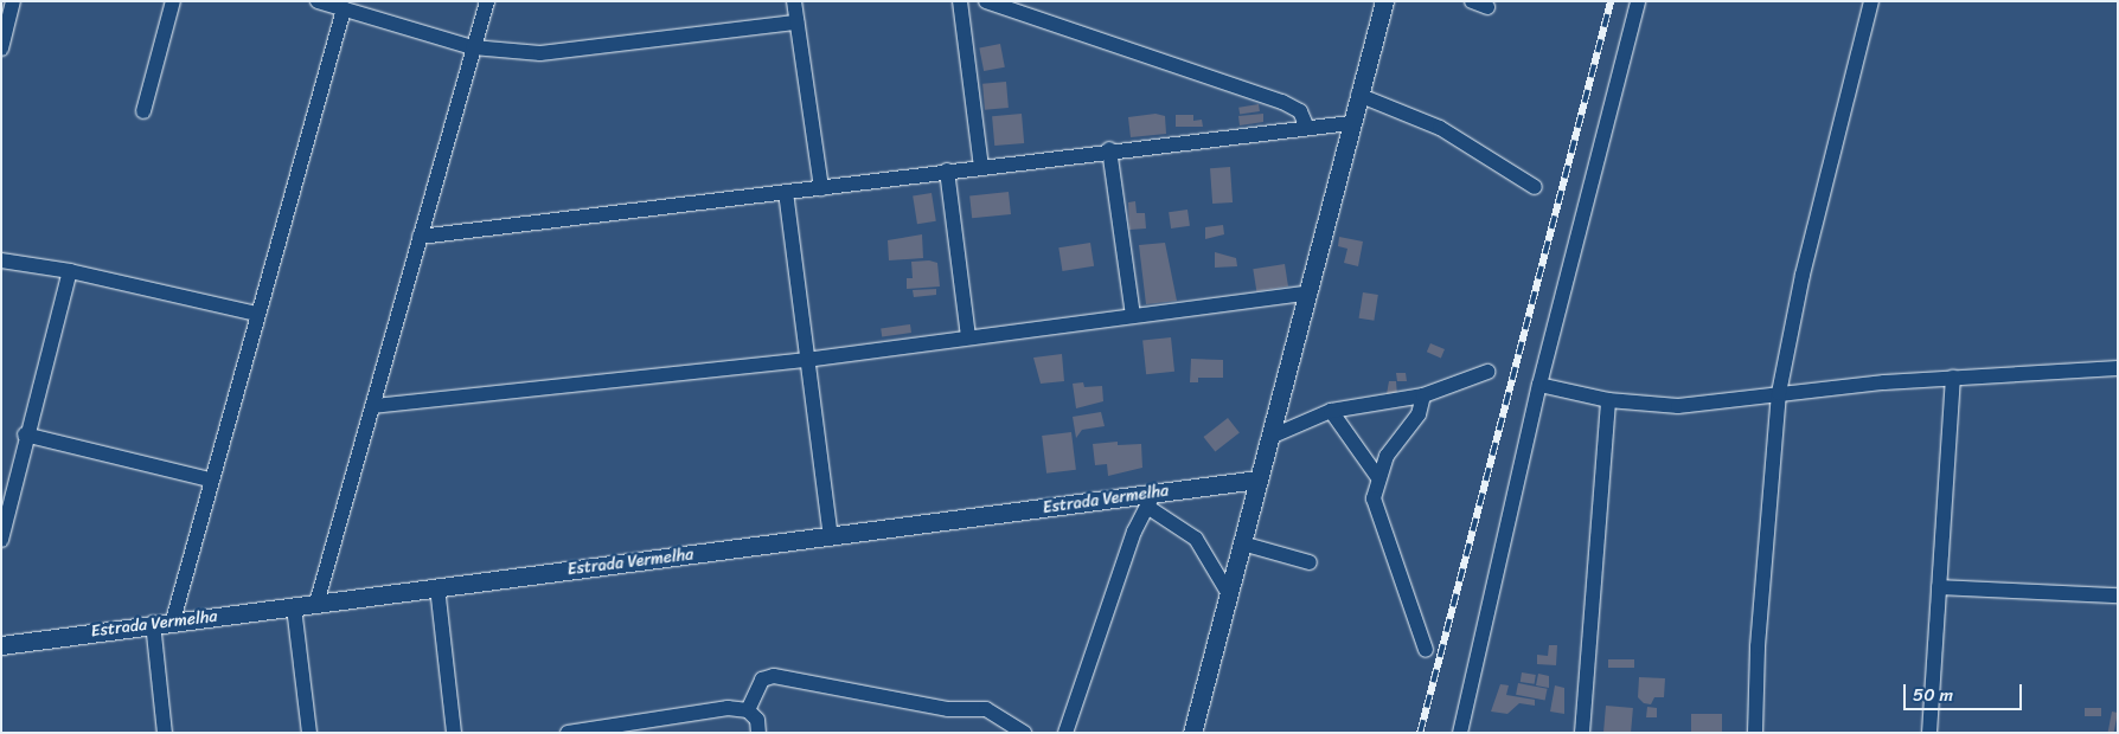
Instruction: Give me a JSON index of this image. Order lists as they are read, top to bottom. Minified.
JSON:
{"streets":{"street":["Estrada Vermelha"]},"scale_bar":"50 m"}
